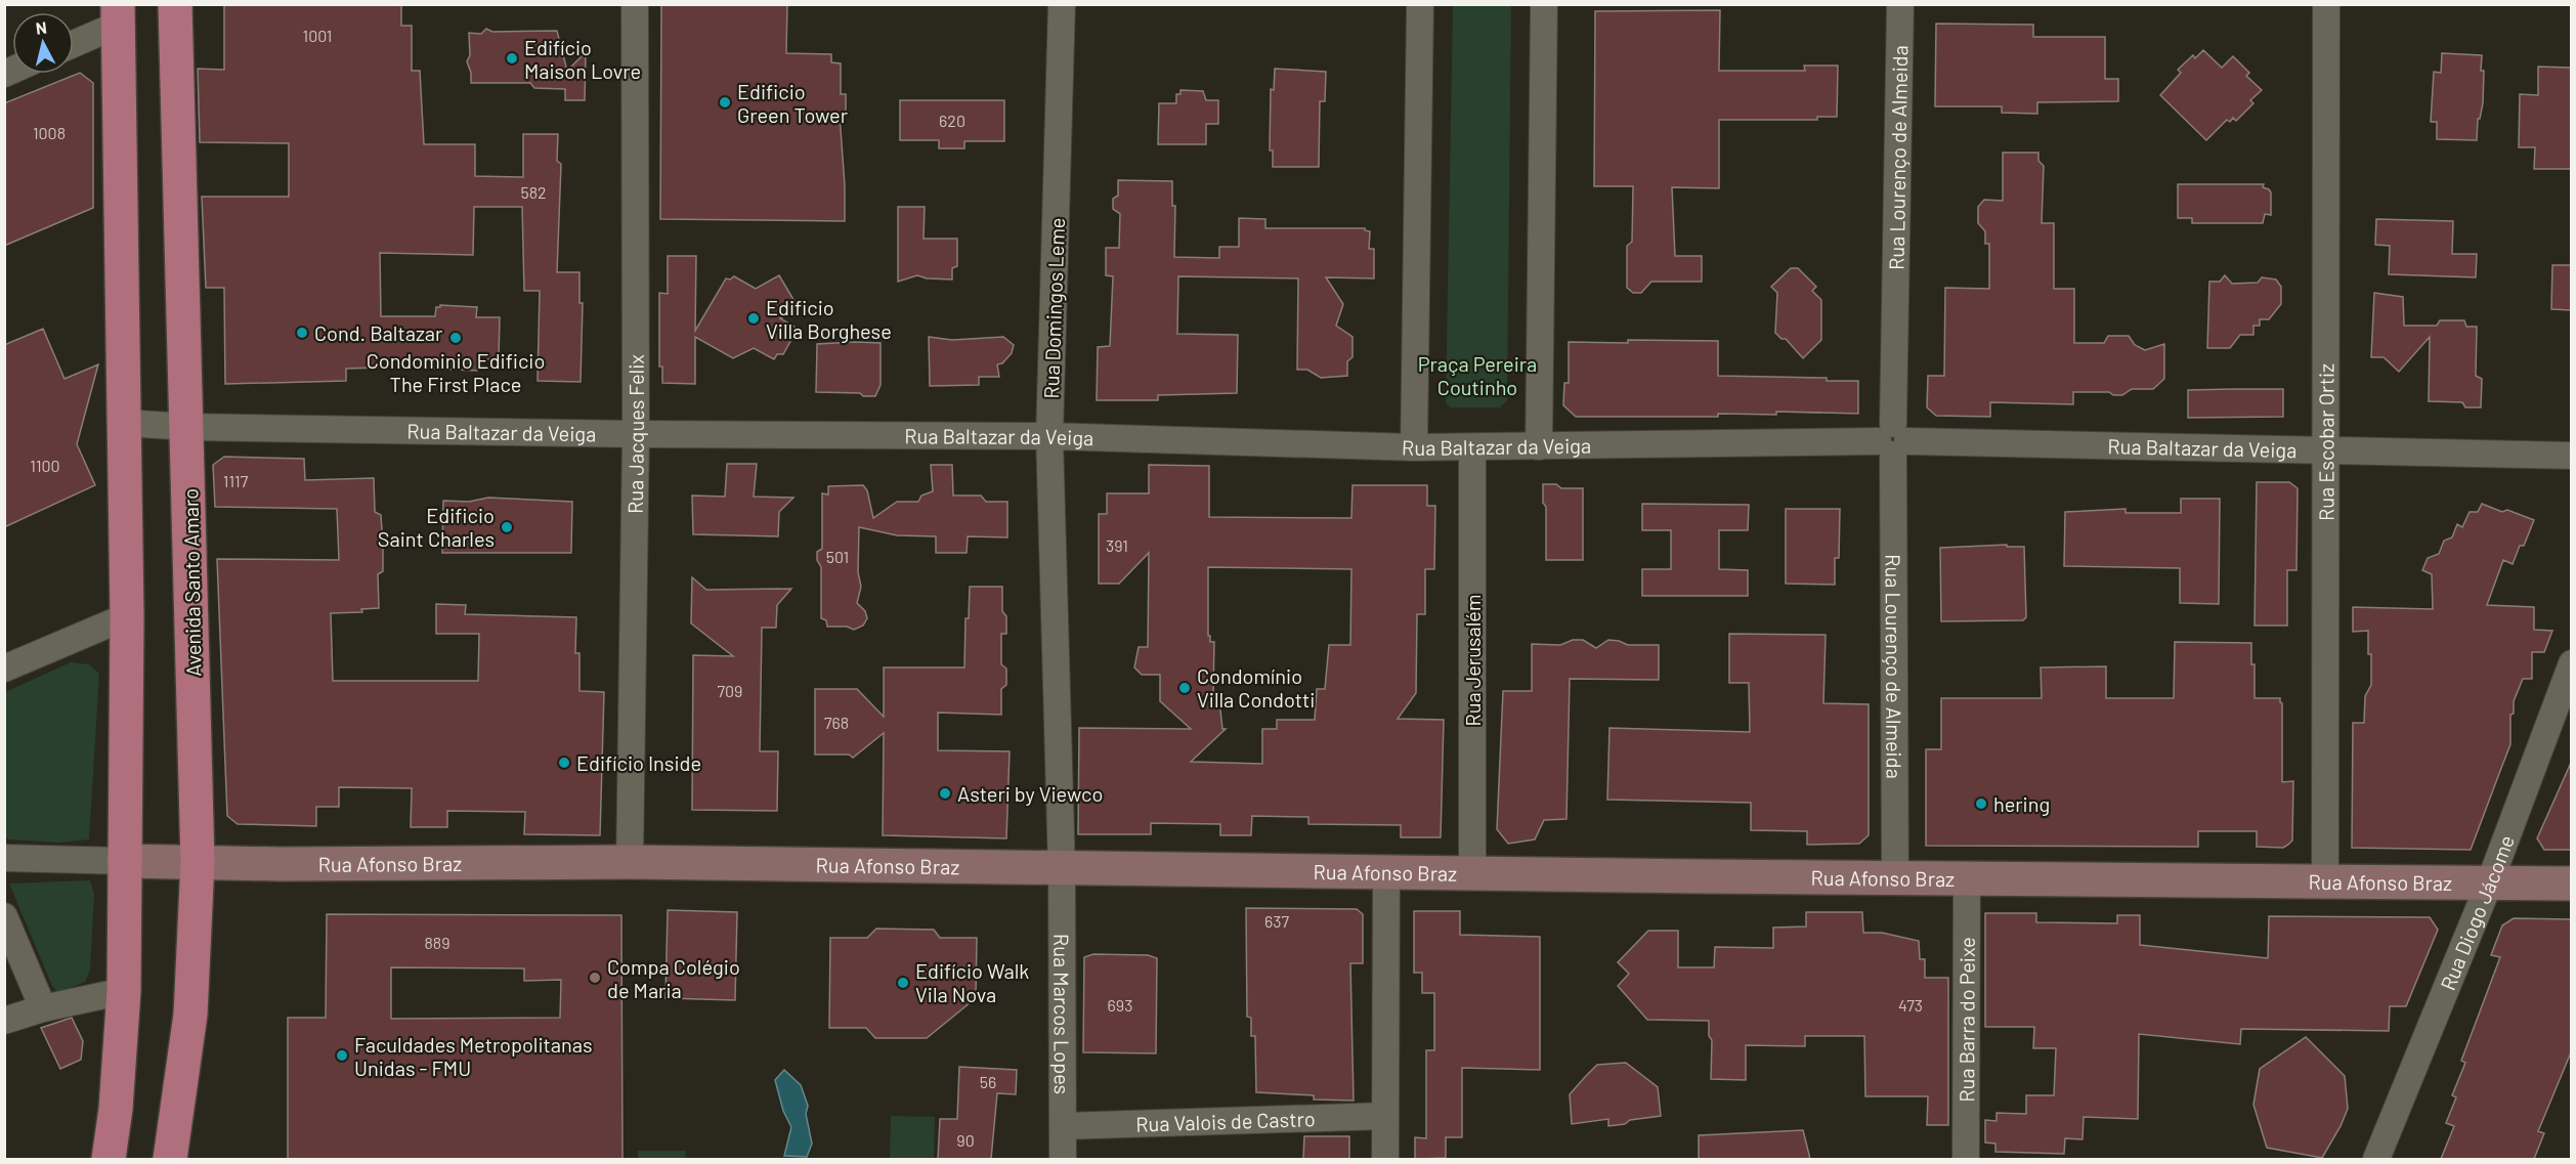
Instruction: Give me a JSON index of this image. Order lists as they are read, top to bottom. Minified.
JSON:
{"streets":{"main road":["Avenida Santo Amaro"],"street":["Rua Lourenço de Almeida","Rua Domingos Leme","Rua Baltazar da Veiga","Rua Jacques Felix","Rua Escobar Ortiz","Rua Jerusalém","Rua Afonso Braz","Rua Diogo Jácome","Rua Marcos Lopes","Rua Barra do Peixe","Rua Valois de Castro"]},"crossings":[["Rua Lourenço de Almeida","Rua Baltazar da Veiga"],["Rua Lourenço de Almeida","Rua Afonso Braz"],["Rua Domingos Leme","Rua Baltazar da Veiga"],["Rua Domingos Leme","Rua Afonso Braz"],["Rua Domingos Leme","Rua Marcos Lopes"],["Rua Baltazar da Veiga","Rua Jacques Felix"],["Rua Baltazar da Veiga","Rua Escobar Ortiz"],["Rua Baltazar da Veiga","Avenida Santo Amaro"],["Rua Baltazar da Veiga","Rua Jerusalém"],["Rua Jacques Felix","Rua Afonso Braz"],["Rua Escobar Ortiz","Rua Afonso Braz"],["Avenida Santo Amaro","Rua Afonso Braz"],["Rua Jerusalém","Rua Afonso Braz"],["Rua Afonso Braz","Rua Diogo Jácome"],["Rua Afonso Braz","Rua Marcos Lopes"],["Rua Afonso Braz","Rua Barra do Peixe"],["Rua Marcos Lopes","Rua Valois de Castro"]],"parks":["Praça Pereira Coutinho"],"places":["Edifício Maison Lovre","Edificio Green Tower","Edificio Villa Borghese","Cond. Baltazar","Condominio Edificio The First Place","Edificio Saint Charles","Condomínio Villa Condotti","Edifício Inside","Asteri by Viewco","hering","Compa Colégio de Maria","Edifício Walk Vila Nova","Faculdades Metropolitanas Unidas - FMU"],"house_numbers":["1001","620","1008","582","1100","1117","391","501","709","768","637","889","693","473","56","90"],"north":"top"}
